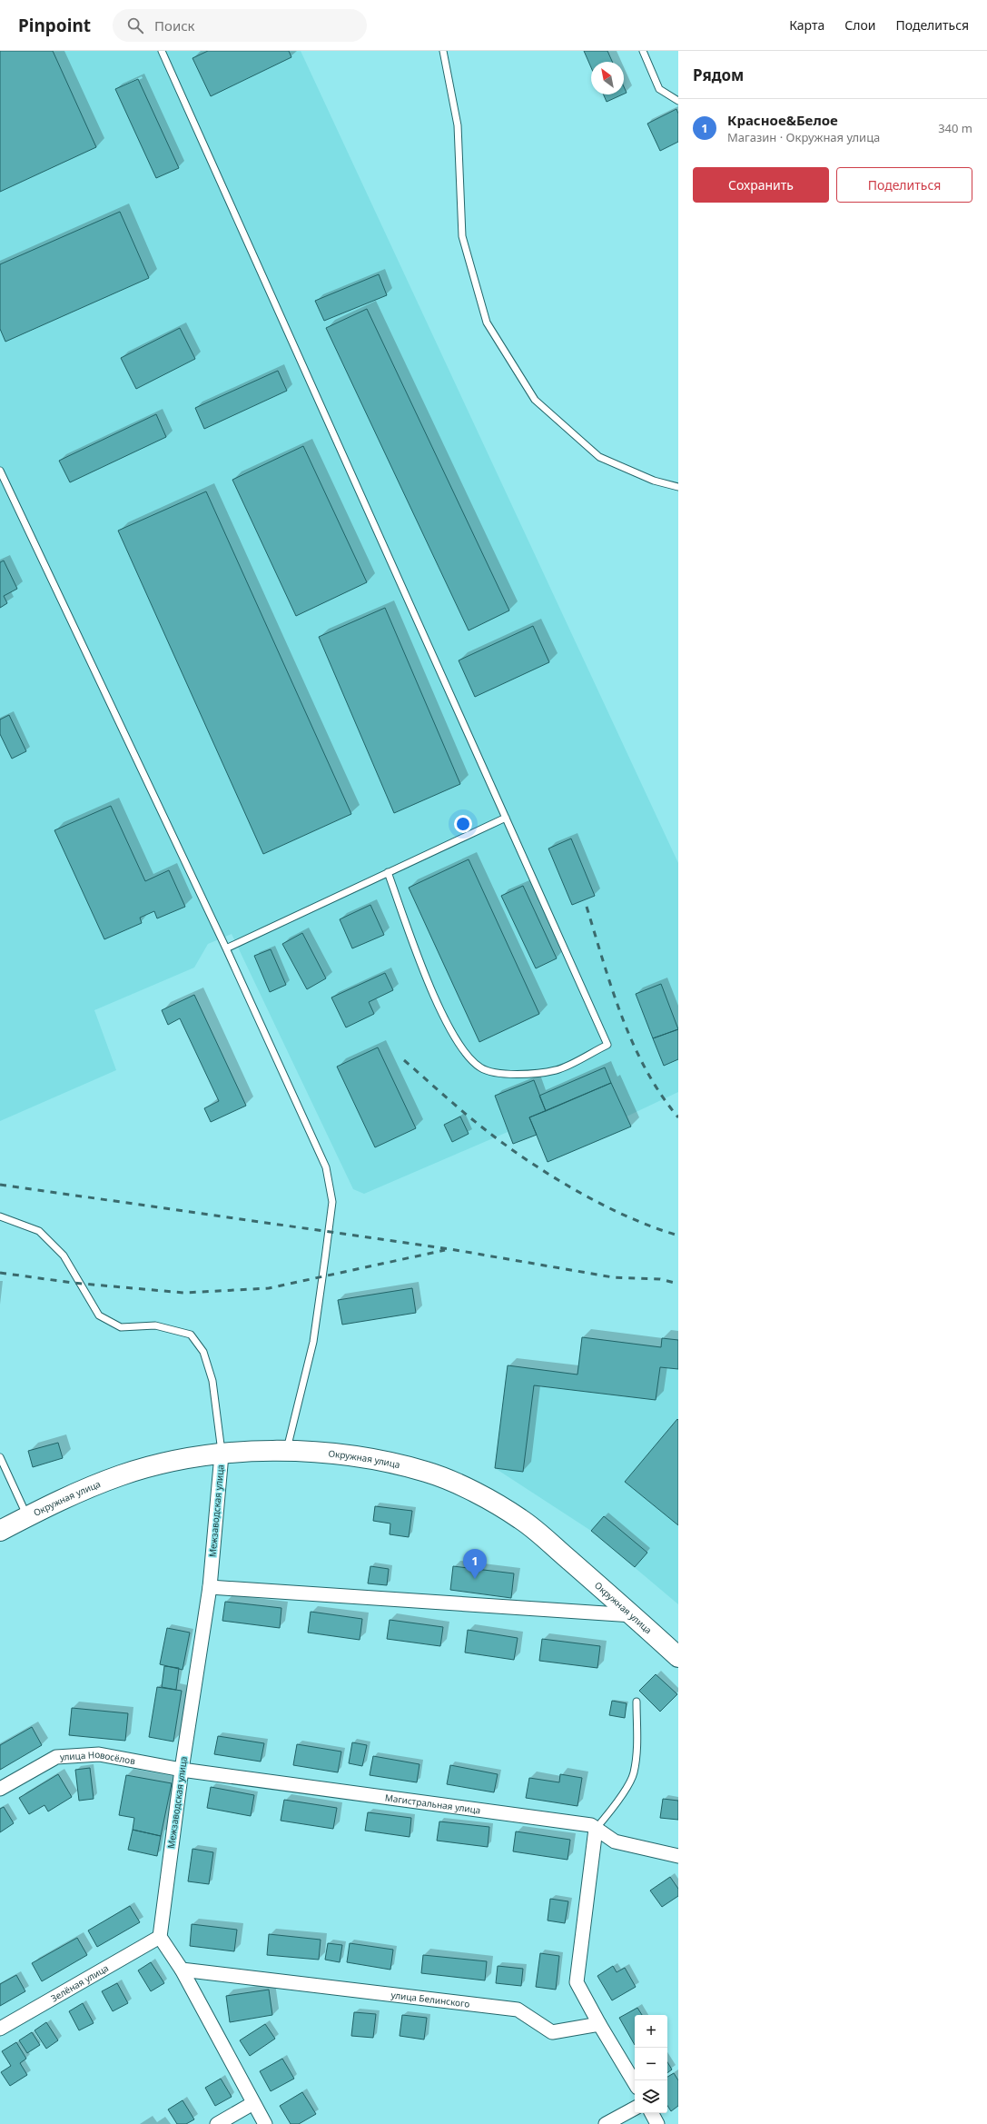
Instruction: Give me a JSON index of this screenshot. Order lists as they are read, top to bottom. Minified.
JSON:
{"streets":{"highway":["Окружная улица"],"street":["Межзаводская улица","улица Новосёлов","Магистральная улица","Зелёная улица","улица Белинского"]},"crossings":[["Окружная улица","Межзаводская улица"],["Межзаводская улица","улица Новосёлов"],["Межзаводская улица","Магистральная улица"],["Межзаводская улица","Зелёная улица"],["улица Новосёлов","Магистральная улица"]],"north":"top left","page":{"header":"Pinpoint","search":"Поиск","nav":["Карта","Слои","Поделиться"],"heading":"Рядом","list":[{"mark":"1","name":"Красное&Белое","note":"Магазин · Окружная улица","value":"340 m"}],"buttons":["Сохранить","Поделиться"],"pins":"1","map_buttons":["+","−"]}}
